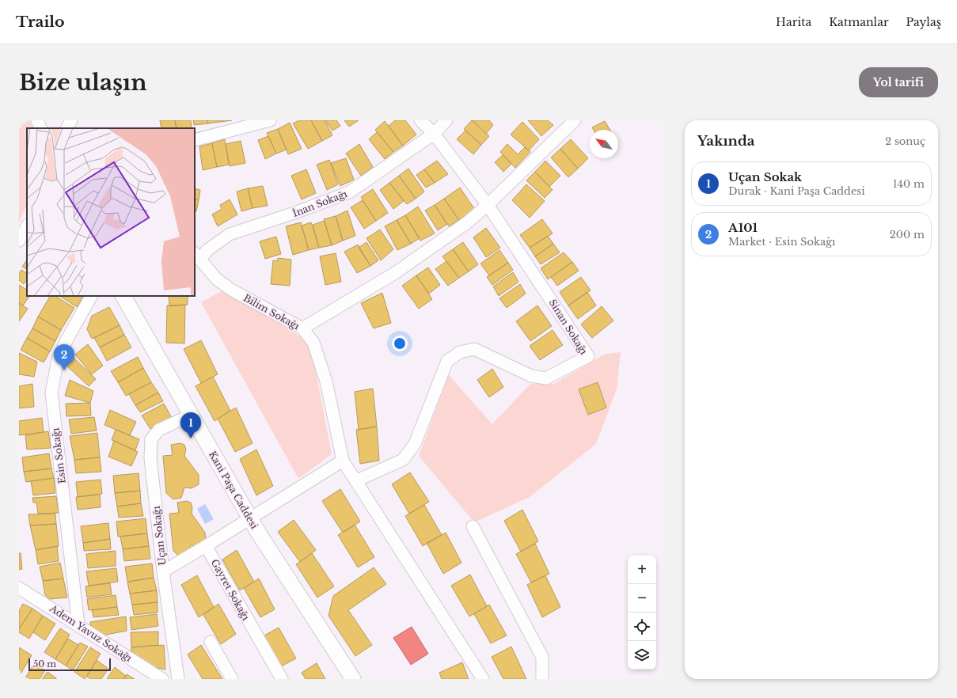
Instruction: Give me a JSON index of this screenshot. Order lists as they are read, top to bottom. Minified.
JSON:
{"streets":{"street":["İnan Sokağı","Bilim Sokağı","Sinan Sokağı","Esin Sokağı","Kani Paşa Caddesi","Uçan Sokağı","Gayret Sokağı","Adem Yavuz Sokağı"]},"crossings":[["İnan Sokağı","Bilim Sokağı"],["İnan Sokağı","Sinan Sokağı"],["Esin Sokağı","Adem Yavuz Sokağı"],["Kani Paşa Caddesi","Uçan Sokağı"]],"scale_bar":"50 m","north":"top left","page":{"header":"Trailo","nav":["Harita","Katmanlar","Paylaş"],"buttons":"Yol tarifi","title":"Bize ulaşın","heading":["Yakında","2 sonuç"],"list":[{"mark":"1","name":"Uçan Sokak","note":"Durak · Kani Paşa Caddesi","value":"140 m"},{"mark":"2","name":"A101","note":"Market · Esin Sokağı","value":"200 m"}],"pins":["2","1"],"map_buttons":["+","−"],"scale":"50 m"}}
